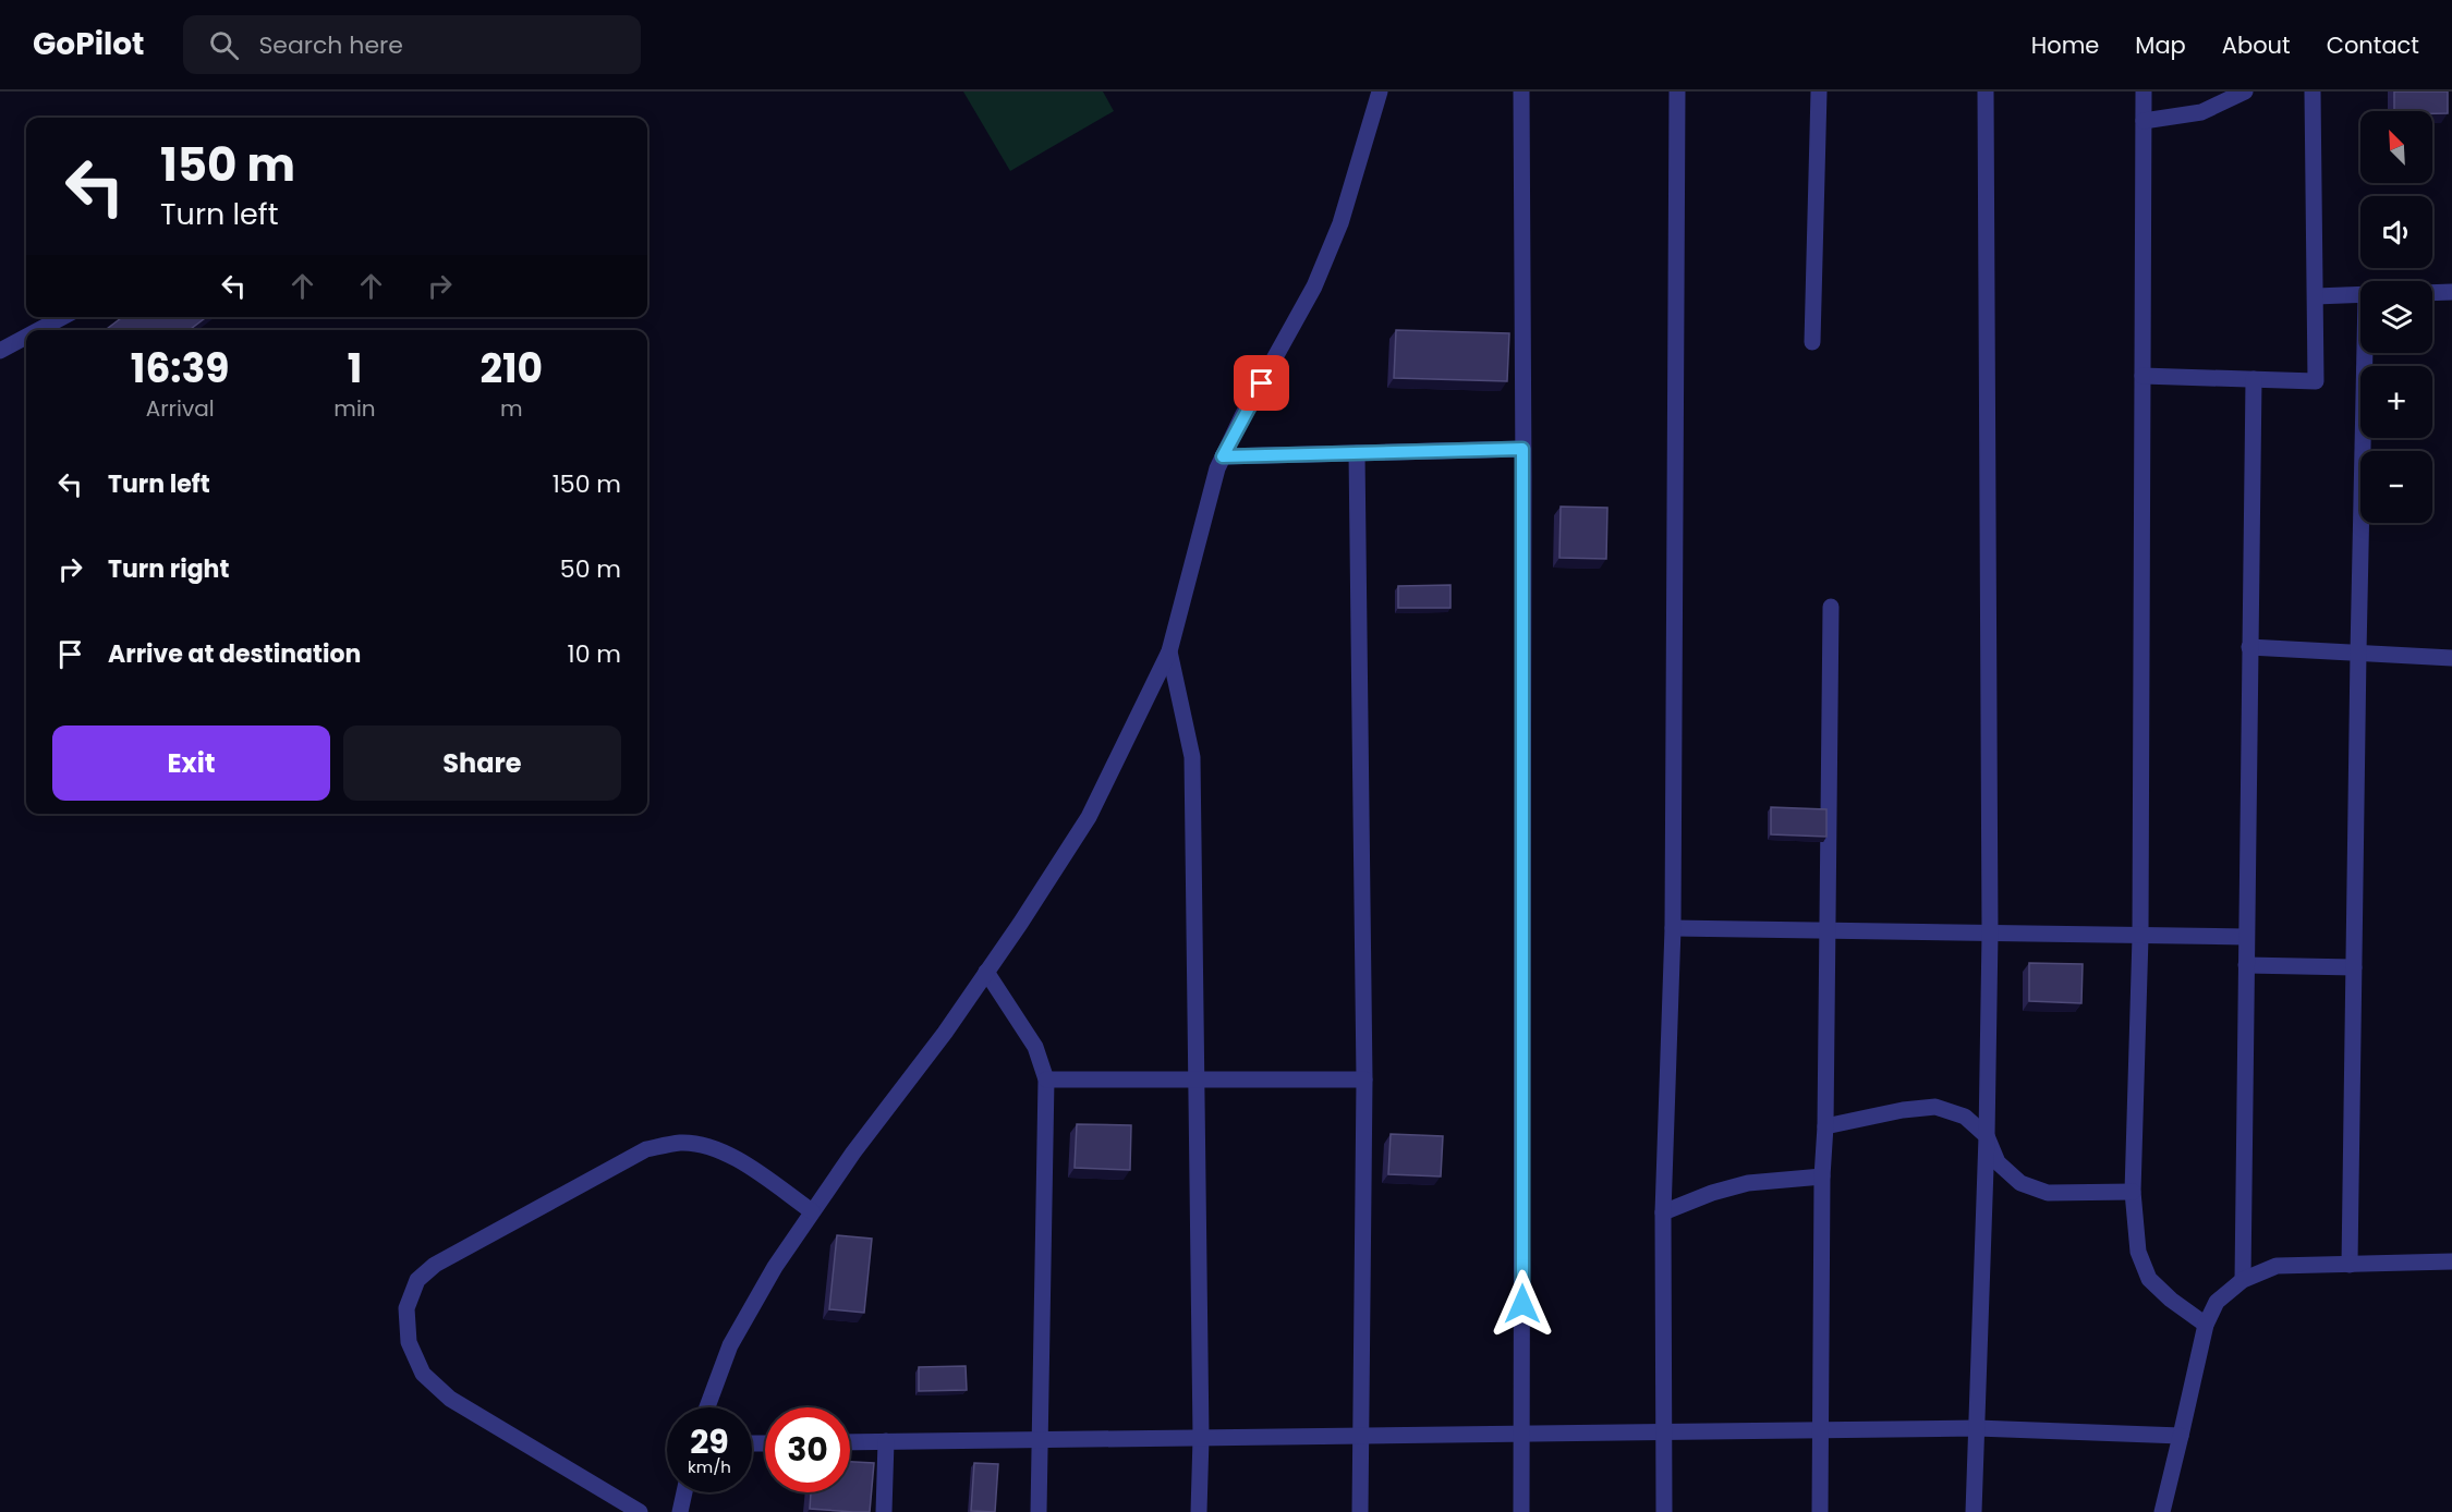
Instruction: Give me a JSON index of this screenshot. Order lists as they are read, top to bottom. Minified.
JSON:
{"north":"top left","page":{"header":"GoPilot","search":"Search here","nav":["Home","Map","About","Contact"],"map_buttons":["+","−"],"turn":["150 m","Turn left"],"eta":["16:39","Arrival","1","min","210","m"],"list":[{"name":"Turn left","value":"150 m"},{"name":"Turn right","value":"50 m"},{"name":"Arrive at destination","value":"10 m"}],"buttons":["Exit","Share"],"speed":"29 km/h","limit":"30"}}
